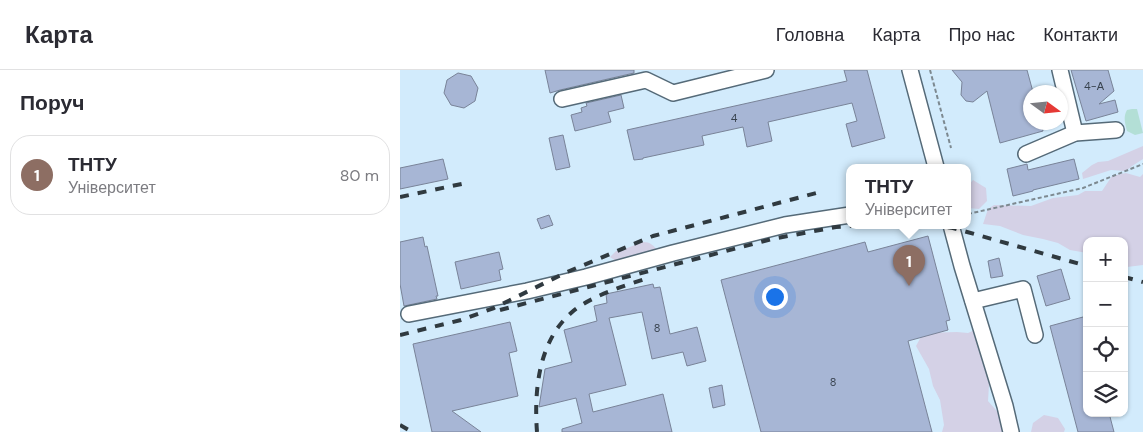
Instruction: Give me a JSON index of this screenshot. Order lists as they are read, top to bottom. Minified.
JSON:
{"house_numbers":["4-А","4","8","8"],"north":"right","page":{"header":"Карта","nav":["Головна","Карта","Про нас","Контакти"],"heading":"Поруч","list":[{"mark":"1","name":"ТНТУ","note":"Університет","value":"80 m"}],"popup":["ТНТУ","Університет"],"map_buttons":["+","−"],"pins":"1"}}
